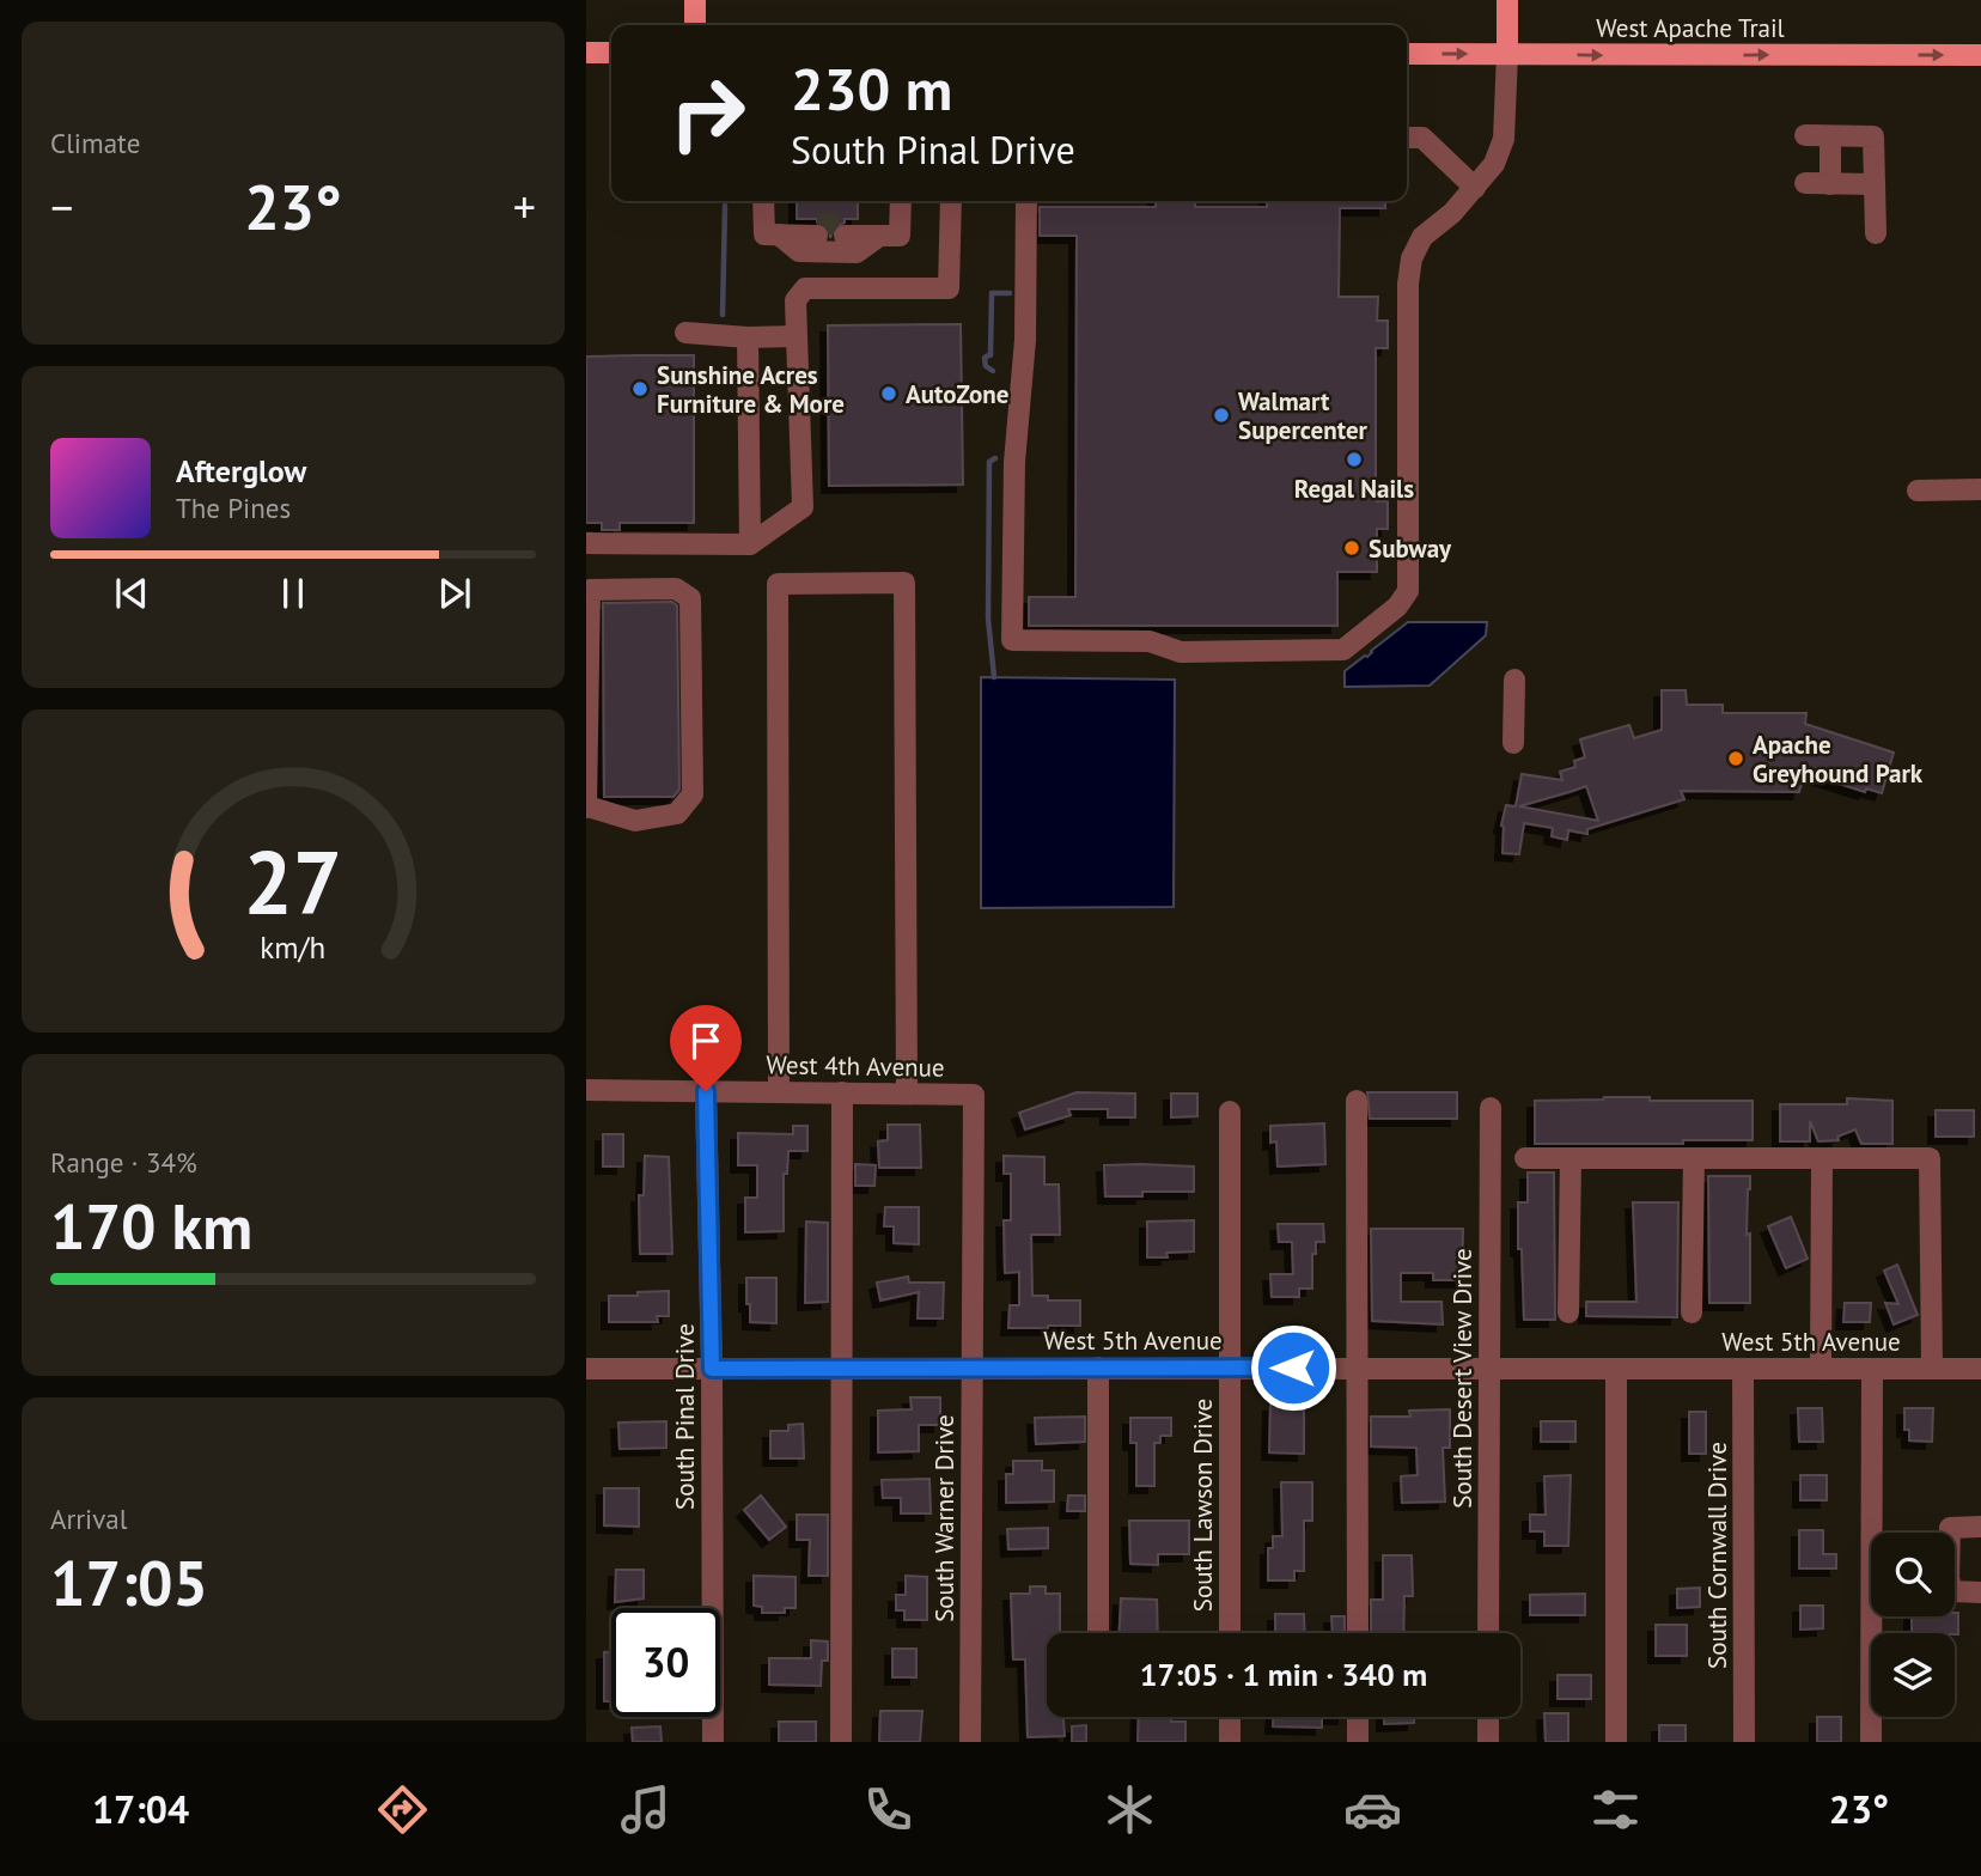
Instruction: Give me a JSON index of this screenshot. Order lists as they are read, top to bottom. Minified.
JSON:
{"streets":{"main road":["West Apache Trail"],"street":["West 4th Avenue","West 5th Avenue","South Desert View Drive","South Pinal Drive","South Lawson Drive","South Warner Drive","South Cornwall Drive"]},"crossings":[["West 4th Avenue","South Pinal Drive"],["West 4th Avenue","South Warner Drive"],["West 5th Avenue","South Desert View Drive"],["West 5th Avenue","South Pinal Drive"],["West 5th Avenue","South Lawson Drive"],["West 5th Avenue","South Warner Drive"],["West 5th Avenue","South Cornwall Drive"]],"one_way":["West Apache Trail"],"places":["Sunshine Acres Furniture & More","AutoZone","Walmart Supercenter","Regal Nails","Subway","Apache Greyhound Park"],"page":{"tile":["Climate",["Range · 34%","170 km"],["Arrival","17:05"]],"turn":["230 m","South Pinal Drive"],"heat":["−","23°","+"],"song":["Afterglow","The Pines"],"limit":"30","trip":"17:05 · 1 min · 340 m","tabs":["17:04","23°"],"gauge":["27","km/h"]}}
